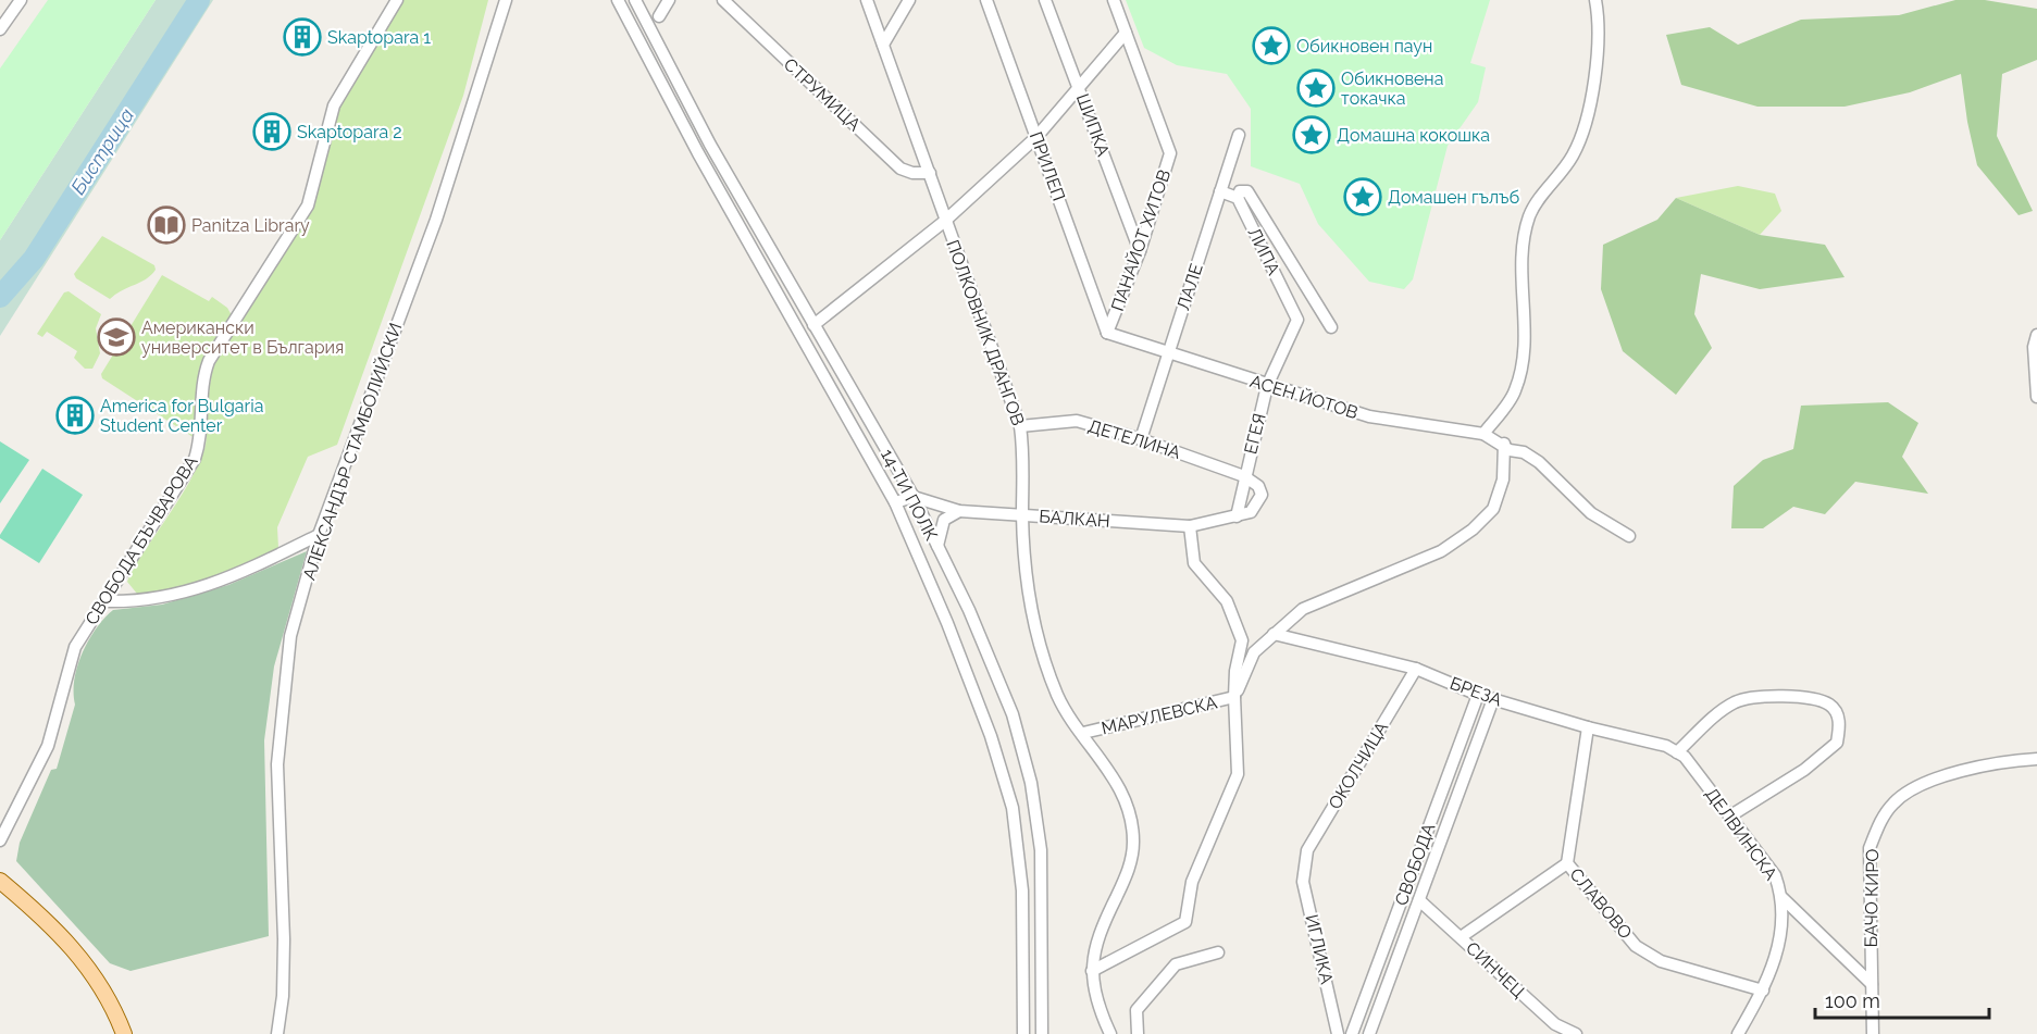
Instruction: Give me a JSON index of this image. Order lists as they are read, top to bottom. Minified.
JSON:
{"streets":{"street":["СТРУМИЦА","ШИПКА","ПРИЛЕП","ПАНАЙОТ ХИТОВ","ЛИПА","ЛАЛЕ","ПОЛКОВНИК ДРАНГОВ","АСЕН ЙОТОВ","ЕГЕЯ","ДЕТЕЛИНА","АЛЕКСАНДЪР СТАМБОЛИЙСКИ","14-ТИ ПОЛК","БАЛКАН","СВОБОДА БЪЧВАРОВА","БРЕЗА","МАРУЛЕВСКА","ОКОЛЧИЦА","ДЕЛВИНСКА","СВОБОДА","БАЧО КИРО","СЛАВОВО","ИГЛИКА","СИНЧЕЦ"]},"crossings":[["СТРУМИЦА","ПОЛКОВНИК ДРАНГОВ"],["ШИПКА","ПАНАЙОТ ХИТОВ"],["ПРИЛЕП","ПАНАЙОТ ХИТОВ"],["ПРИЛЕП","АСЕН ЙОТОВ"],["ПАНАЙОТ ХИТОВ","АСЕН ЙОТОВ"],["ЛИПА","ЕГЕЯ"],["ЛАЛЕ","АСЕН ЙОТОВ"],["ЛАЛЕ","ДЕТЕЛИНА"],["ПОЛКОВНИК ДРАНГОВ","ДЕТЕЛИНА"],["ПОЛКОВНИК ДРАНГОВ","БАЛКАН"],["ПОЛКОВНИК ДРАНГОВ","МАРУЛЕВСКА"],["АСЕН ЙОТОВ","ЕГЕЯ"],["ЕГЕЯ","ДЕТЕЛИНА"],["ЕГЕЯ","БАЛКАН"],["14-ТИ ПОЛК","БАЛКАН"],["БРЕЗА","ОКОЛЧИЦА"],["БРЕЗА","ДЕЛВИНСКА"],["БРЕЗА","СВОБОДА"],["БРЕЗА","СЛАВОВО"],["ОКОЛЧИЦА","ИГЛИКА"],["ДЕЛВИНСКА","СЛАВОВО"],["СВОБОДА","СИНЧЕЦ"]],"water":["Бистрица"],"places":{"building":["Skaptopara 1","Skaptopara 2","America for Bulgaria Student Center"],"place":["Обикновен паун","Обикновена токачка","Домашна кокошка","Домашен гълъб"],"library":["Panitza Library"],"school or university":["Американски университет в България"]},"scale_bar":"100 m"}
